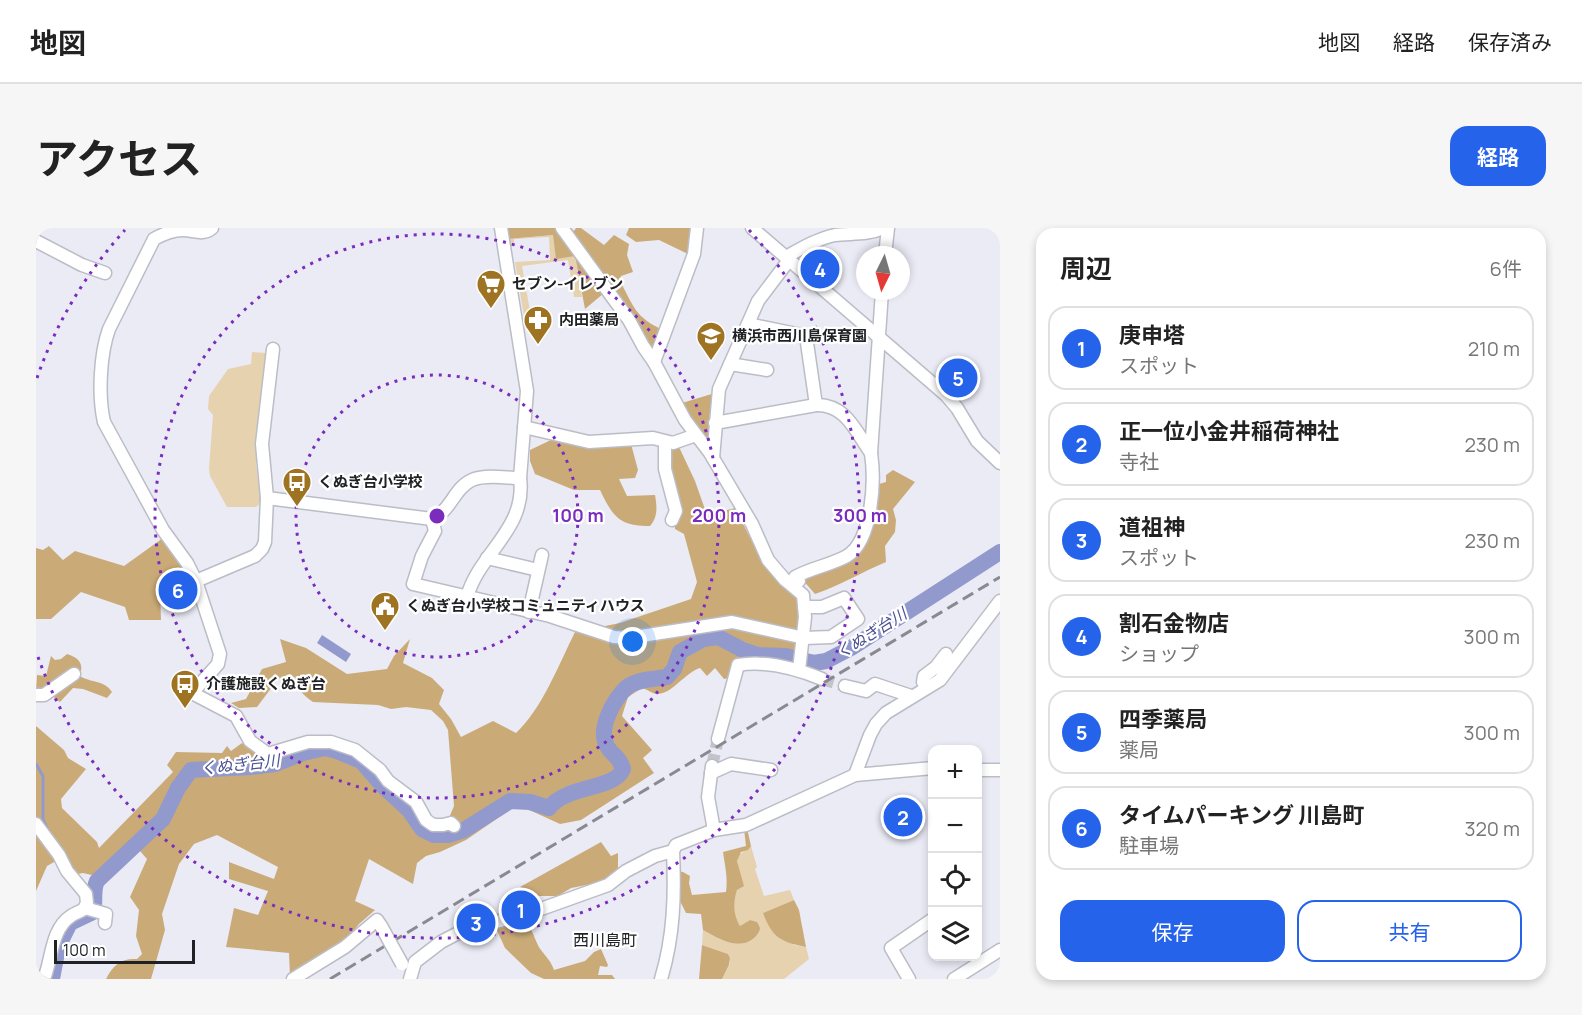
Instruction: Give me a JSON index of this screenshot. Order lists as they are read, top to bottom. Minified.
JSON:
{"districts":["西川島町"],"water":["くぬぎ台川"],"places":{"supermarket":["セブン-イレブン"],"pharmacy":["内田薬局"],"school or university":["横浜市西川島保育園"],"bus stop":["くぬぎ台小学校","介護施設くぬぎ台"],"public building":["くぬぎ台小学校コミュニティハウス"]},"scale_bar":"100 m","north":"bottom","page":{"header":"地図","nav":["地図","経路","保存済み"],"title":"アクセス","buttons":["経路",["保存","共有"]],"heading":["周辺","6件"],"pins":["4","5","6","2","1","3"],"list":[{"mark":"1","name":"庚申塔","note":"スポット","value":"210 m"},{"mark":"2","name":"正一位小金井稲荷神社","note":"寺社","value":"230 m"},{"mark":"3","name":"道祖神","note":"スポット","value":"230 m"},{"mark":"4","name":"割石金物店","note":"ショップ","value":"300 m"},{"mark":"5","name":"四季薬局","note":"薬局","value":"300 m"},{"mark":"6","name":"タイムパーキング 川島町","note":"駐車場","value":"320 m"}],"map_buttons":["+","−"],"scale":"100 m"},"rings":["100 m","200 m","300 m"]}
